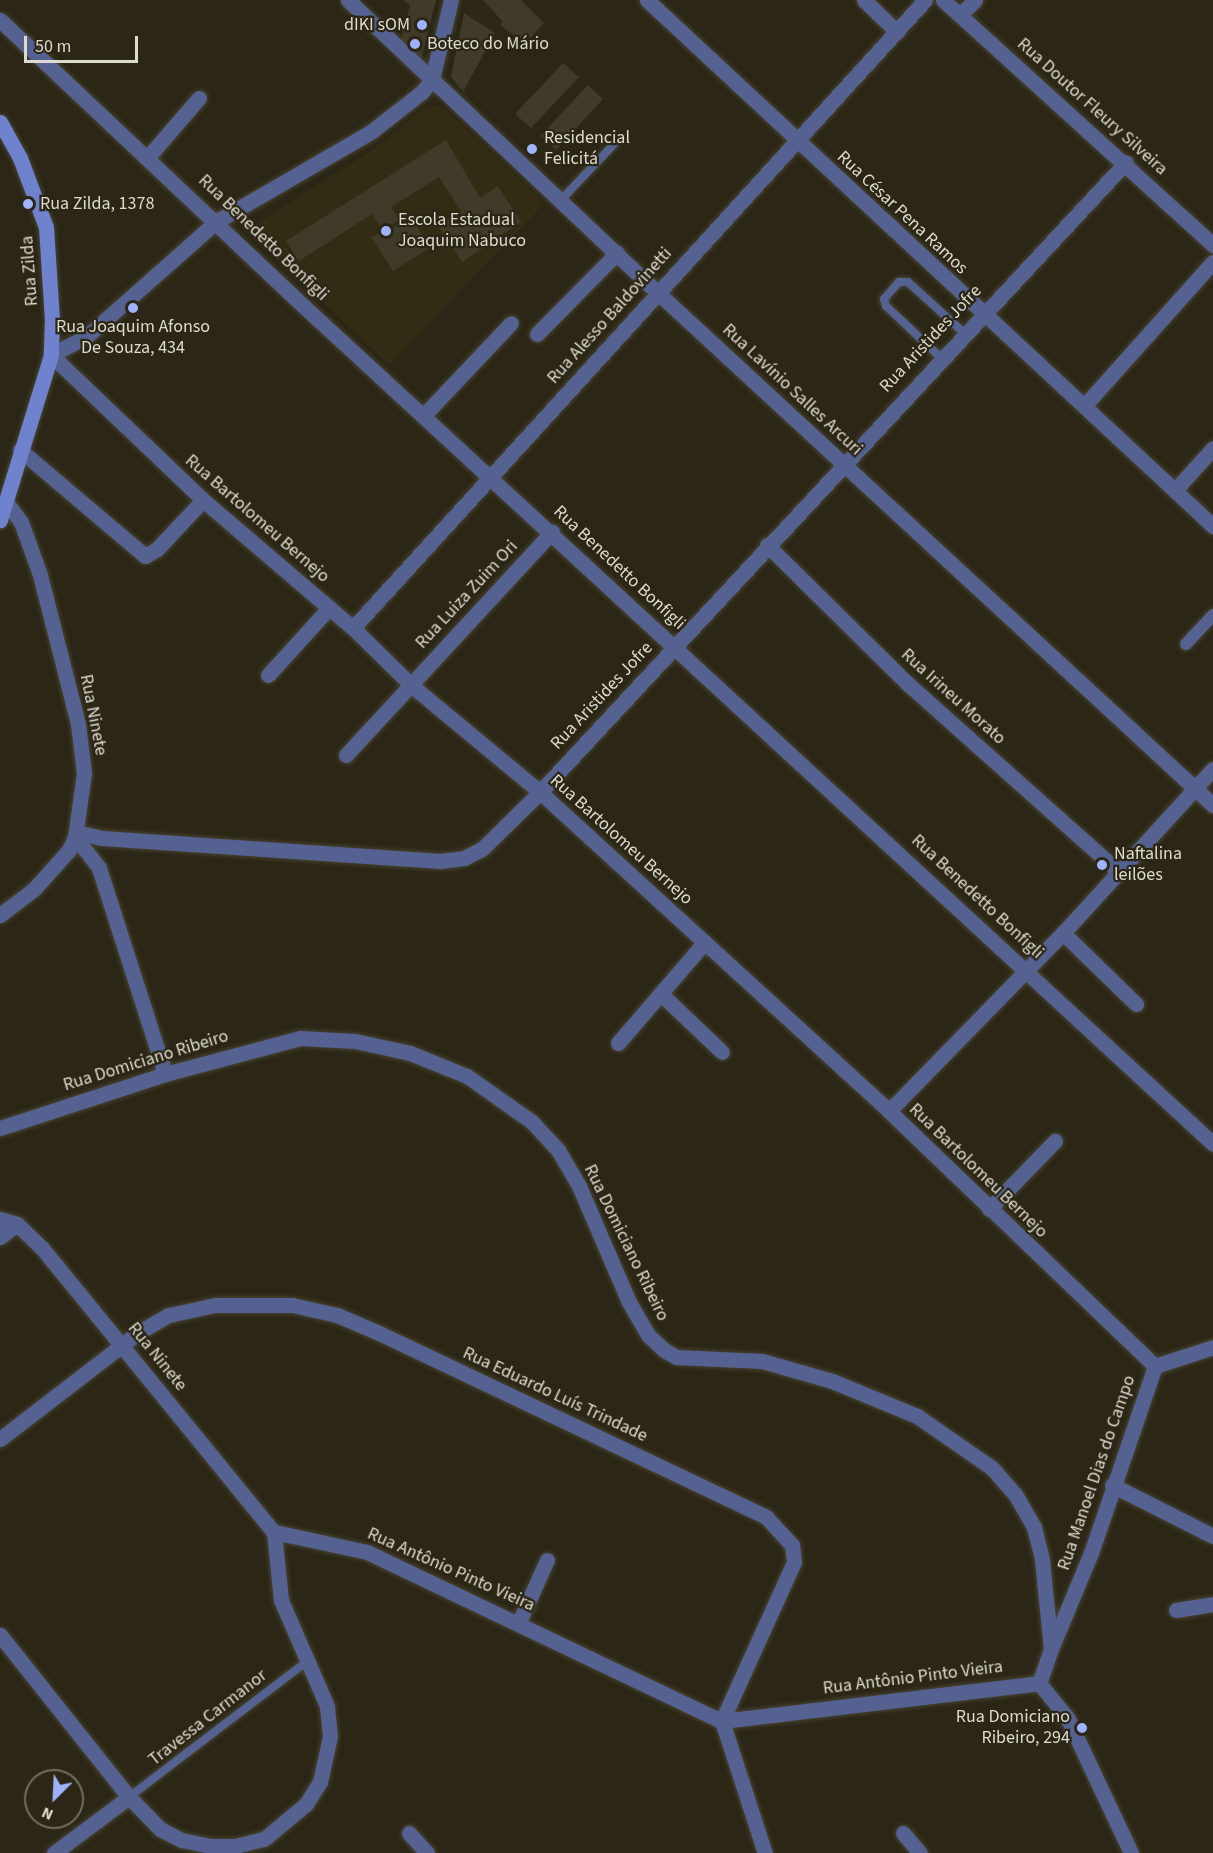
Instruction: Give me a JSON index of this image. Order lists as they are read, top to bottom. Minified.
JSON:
{"streets":{"main road":["Rua Zilda"],"street":["Rua Doutor Fleury Silveira","Rua César Pena Ramos","Rua Benedetto Bonfigli","Rua Alesso Baldovinetti","Rua Aristides Jofre","Rua Lavínio Salles Arcuri","Rua Bartolomeu Bernejo","Rua Luiza Zuim Ori","Rua Irineu Morato","Rua Ninete","Rua Domiciano Ribeiro","Rua Eduardo Luís Trindade","Rua Manoel Dias do Campo","Rua Antônio Pinto Vieira"],"lane":["Travessa Carmanor"]},"crossings":[["Rua Doutor Fleury Silveira","Rua Aristides Jofre"],["Rua César Pena Ramos","Rua Alesso Baldovinetti"],["Rua César Pena Ramos","Rua Aristides Jofre"],["Rua Benedetto Bonfigli","Rua Alesso Baldovinetti"],["Rua Benedetto Bonfigli","Rua Aristides Jofre"],["Rua Benedetto Bonfigli","Rua Luiza Zuim Ori"],["Rua Zilda","Rua Bartolomeu Bernejo"],["Rua Zilda","Rua Ninete"],["Rua Alesso Baldovinetti","Rua Lavínio Salles Arcuri"],["Rua Alesso Baldovinetti","Rua Bartolomeu Bernejo"],["Rua Aristides Jofre","Rua Lavínio Salles Arcuri"],["Rua Aristides Jofre","Rua Bartolomeu Bernejo"],["Rua Aristides Jofre","Rua Irineu Morato"],["Rua Aristides Jofre","Rua Ninete"],["Rua Bartolomeu Bernejo","Rua Luiza Zuim Ori"],["Rua Bartolomeu Bernejo","Rua Manoel Dias do Campo"],["Rua Ninete","Rua Eduardo Luís Trindade"],["Rua Ninete","Rua Antônio Pinto Vieira"],["Rua Domiciano Ribeiro","Rua Manoel Dias do Campo"],["Rua Domiciano Ribeiro","Rua Antônio Pinto Vieira"],["Rua Eduardo Luís Trindade","Rua Antônio Pinto Vieira"]],"places":["dIKI sOM","Boteco do Mário","Residencial Felicitá","Rua Zilda, 1378","Escola Estadual Joaquim Nabuco","Rua Joaquim Afonso De Souza, 434","Naftalina leilões","Rua Domiciano Ribeiro, 294"],"scale_bar":"50 m","north":"bottom left"}
